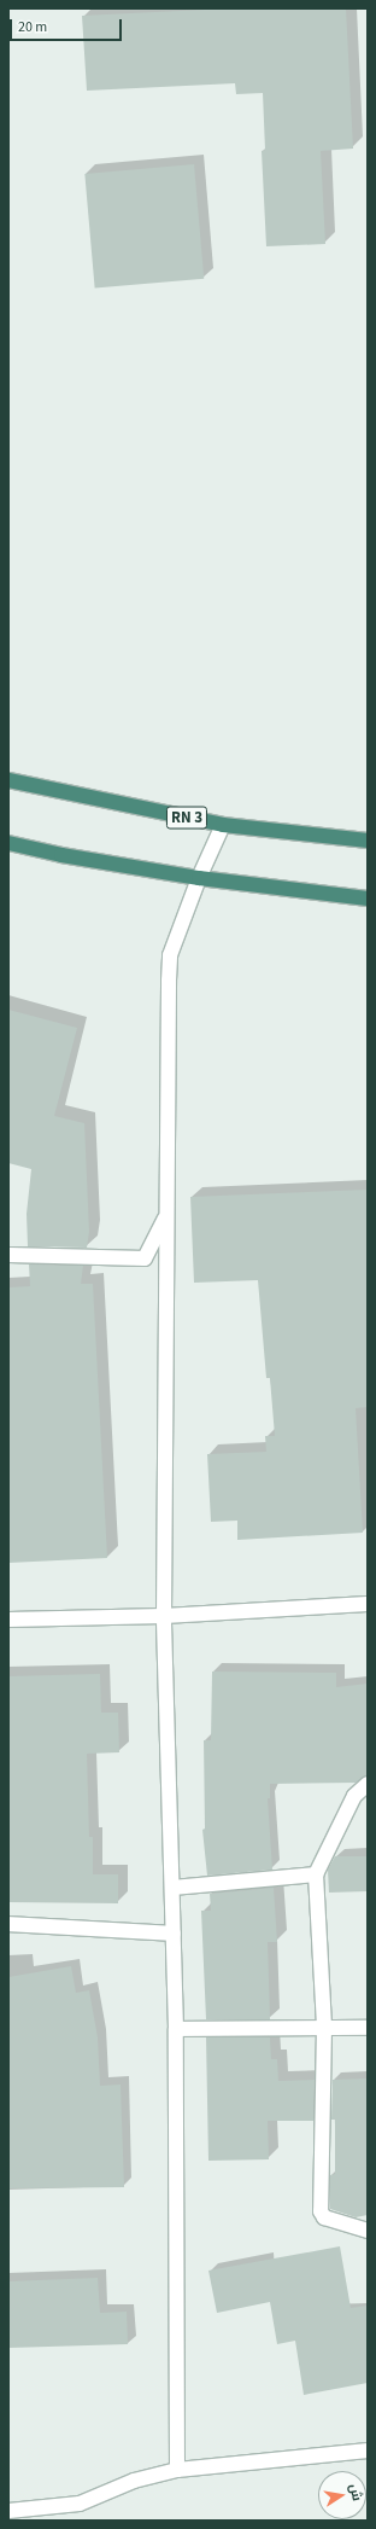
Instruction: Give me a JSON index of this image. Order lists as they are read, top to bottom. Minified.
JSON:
{"streets":{"highway":["RN 3"]},"scale_bar":"20 m","north":"right"}
